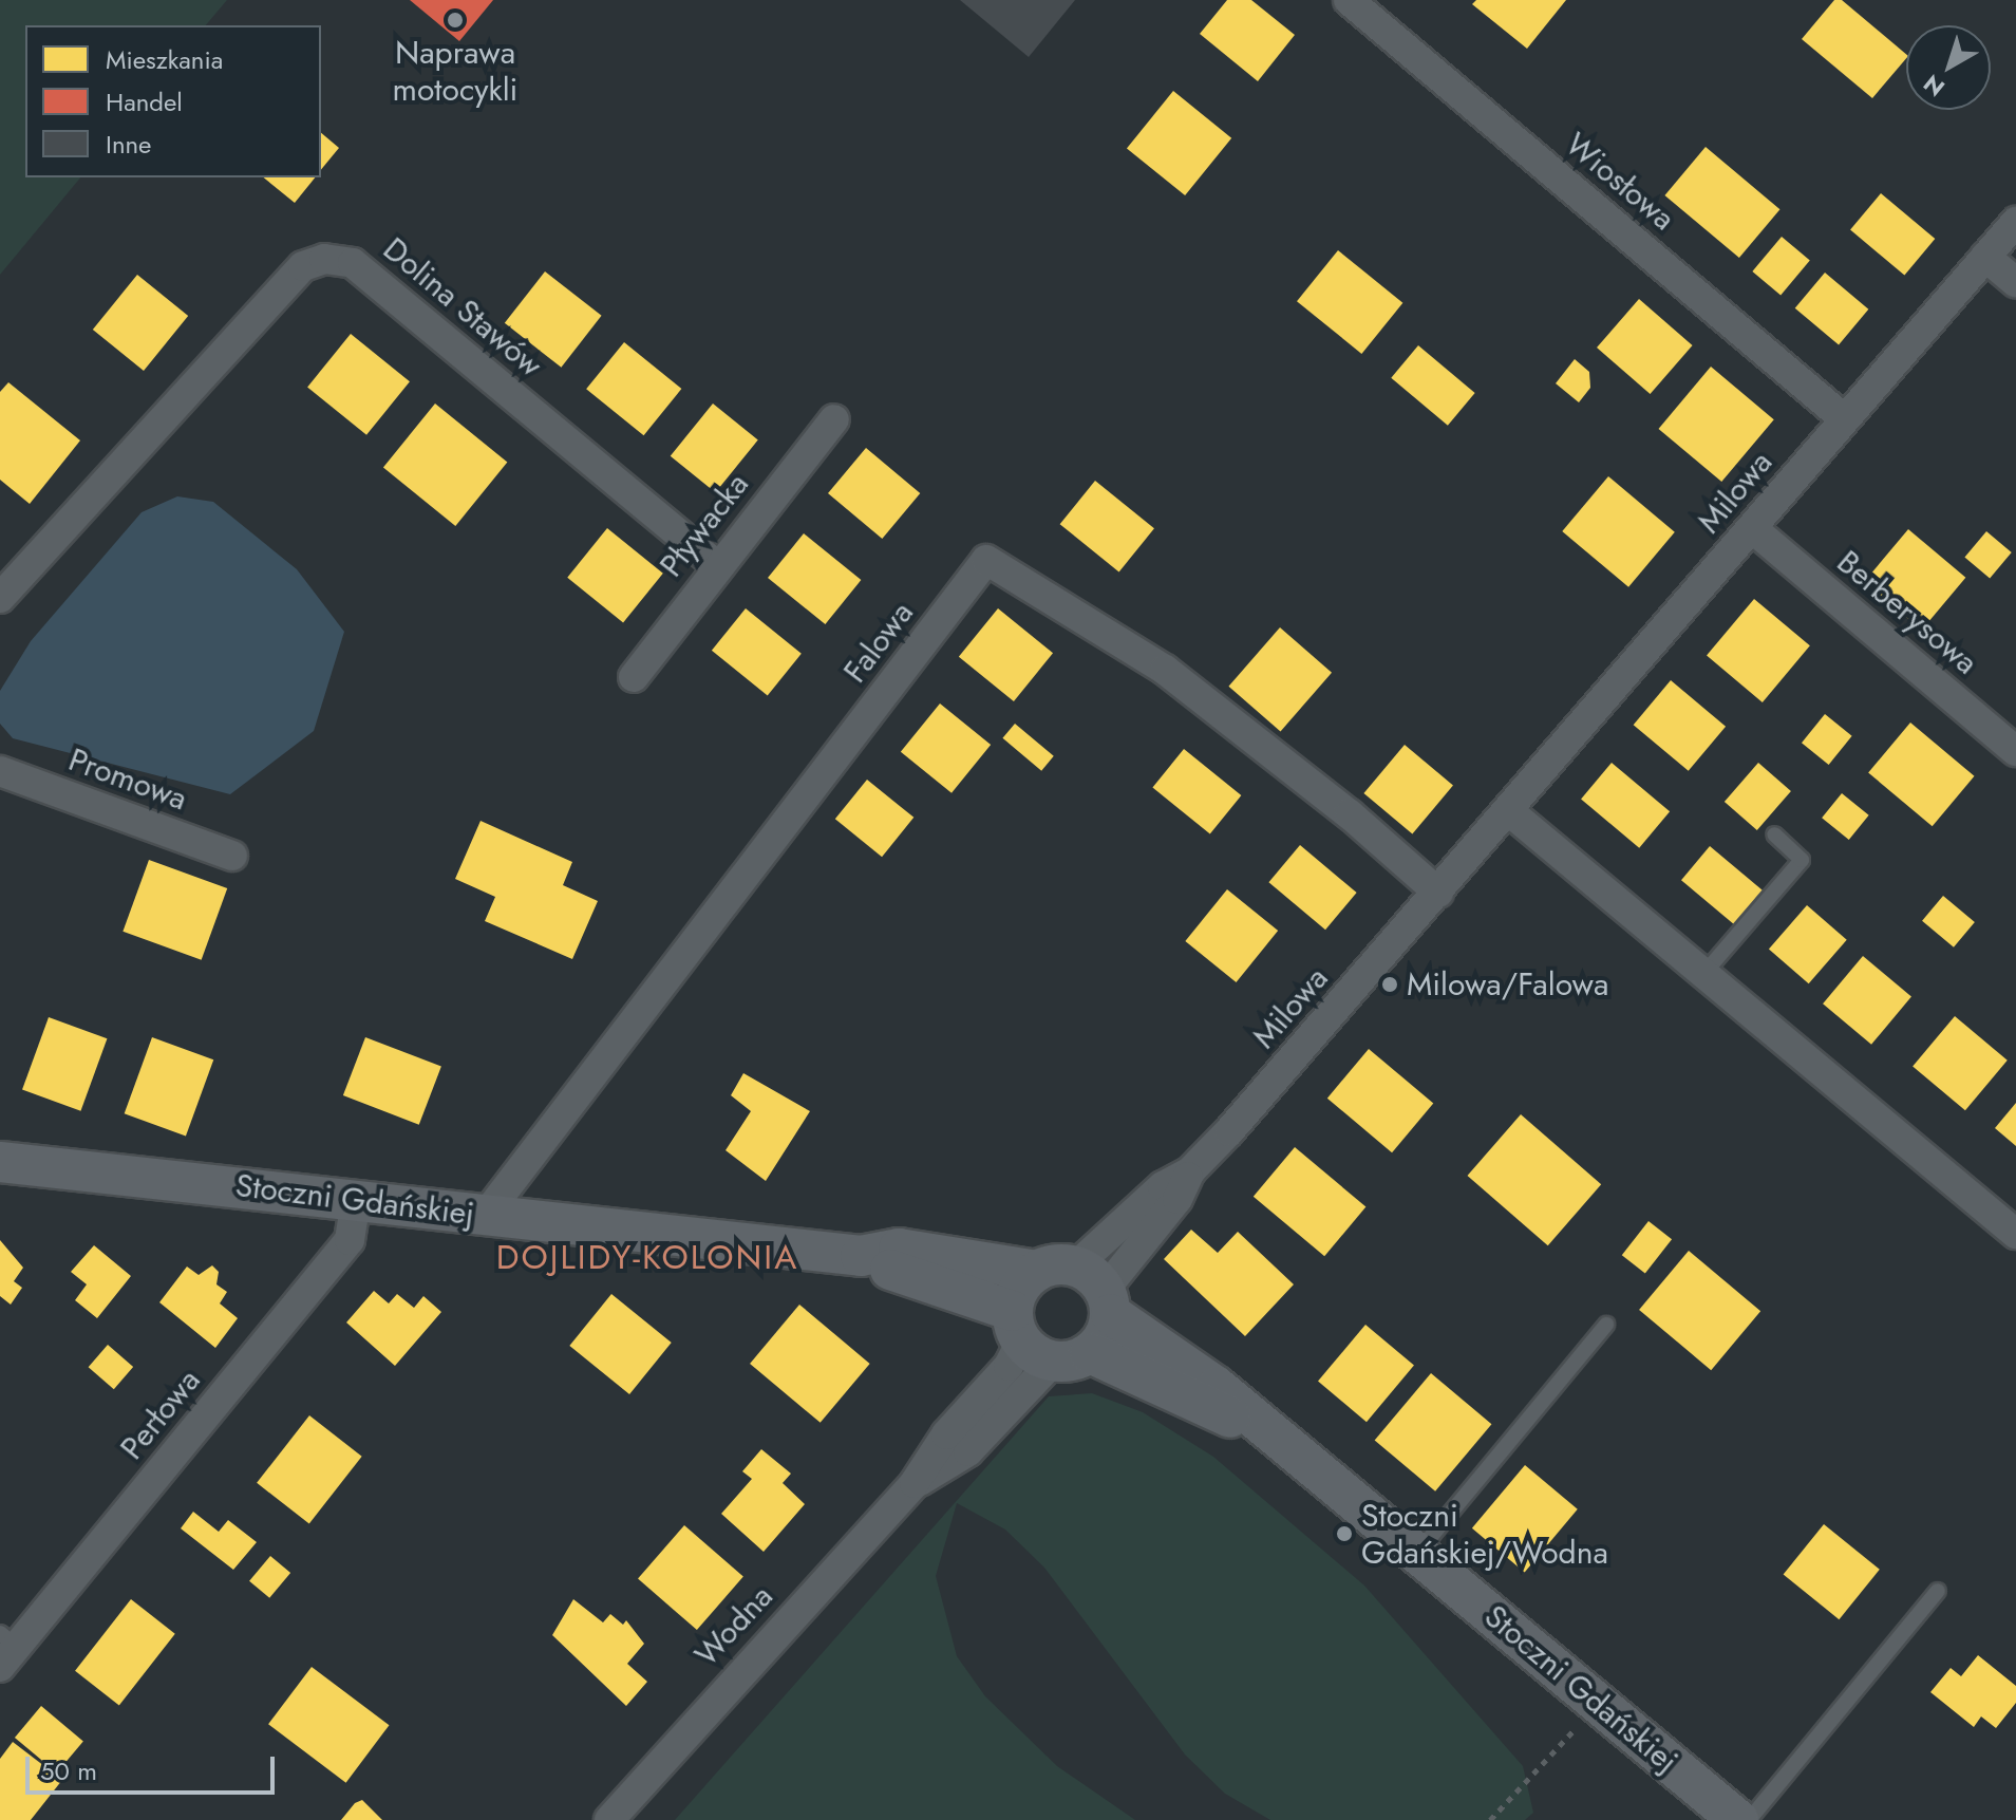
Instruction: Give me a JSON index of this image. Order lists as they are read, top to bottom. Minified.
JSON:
{"streets":{"street":["Wiosłowa","Dolina Stawów","Milowa","Pływacka","Berberysowa","Falowa","Promowa","Stoczni Gdańskiej","Perłowa","Wodna"]},"crossings":[["Wiosłowa","Milowa"],["Dolina Stawów","Pływacka"],["Milowa","Berberysowa"],["Milowa","Falowa"],["Milowa","Stoczni Gdańskiej"],["Falowa","Stoczni Gdańskiej"],["Stoczni Gdańskiej","Perłowa"],["Stoczni Gdańskiej","Wodna"]],"districts":["DOJLIDY-KOLONIA"],"places":["Naprawa motocykli","Milowa/Falowa","Stoczni Gdańskiej/Wodna"],"legend":["Mieszkania","Handel","Inne"],"scale_bar":"50 m","north":"bottom left"}
